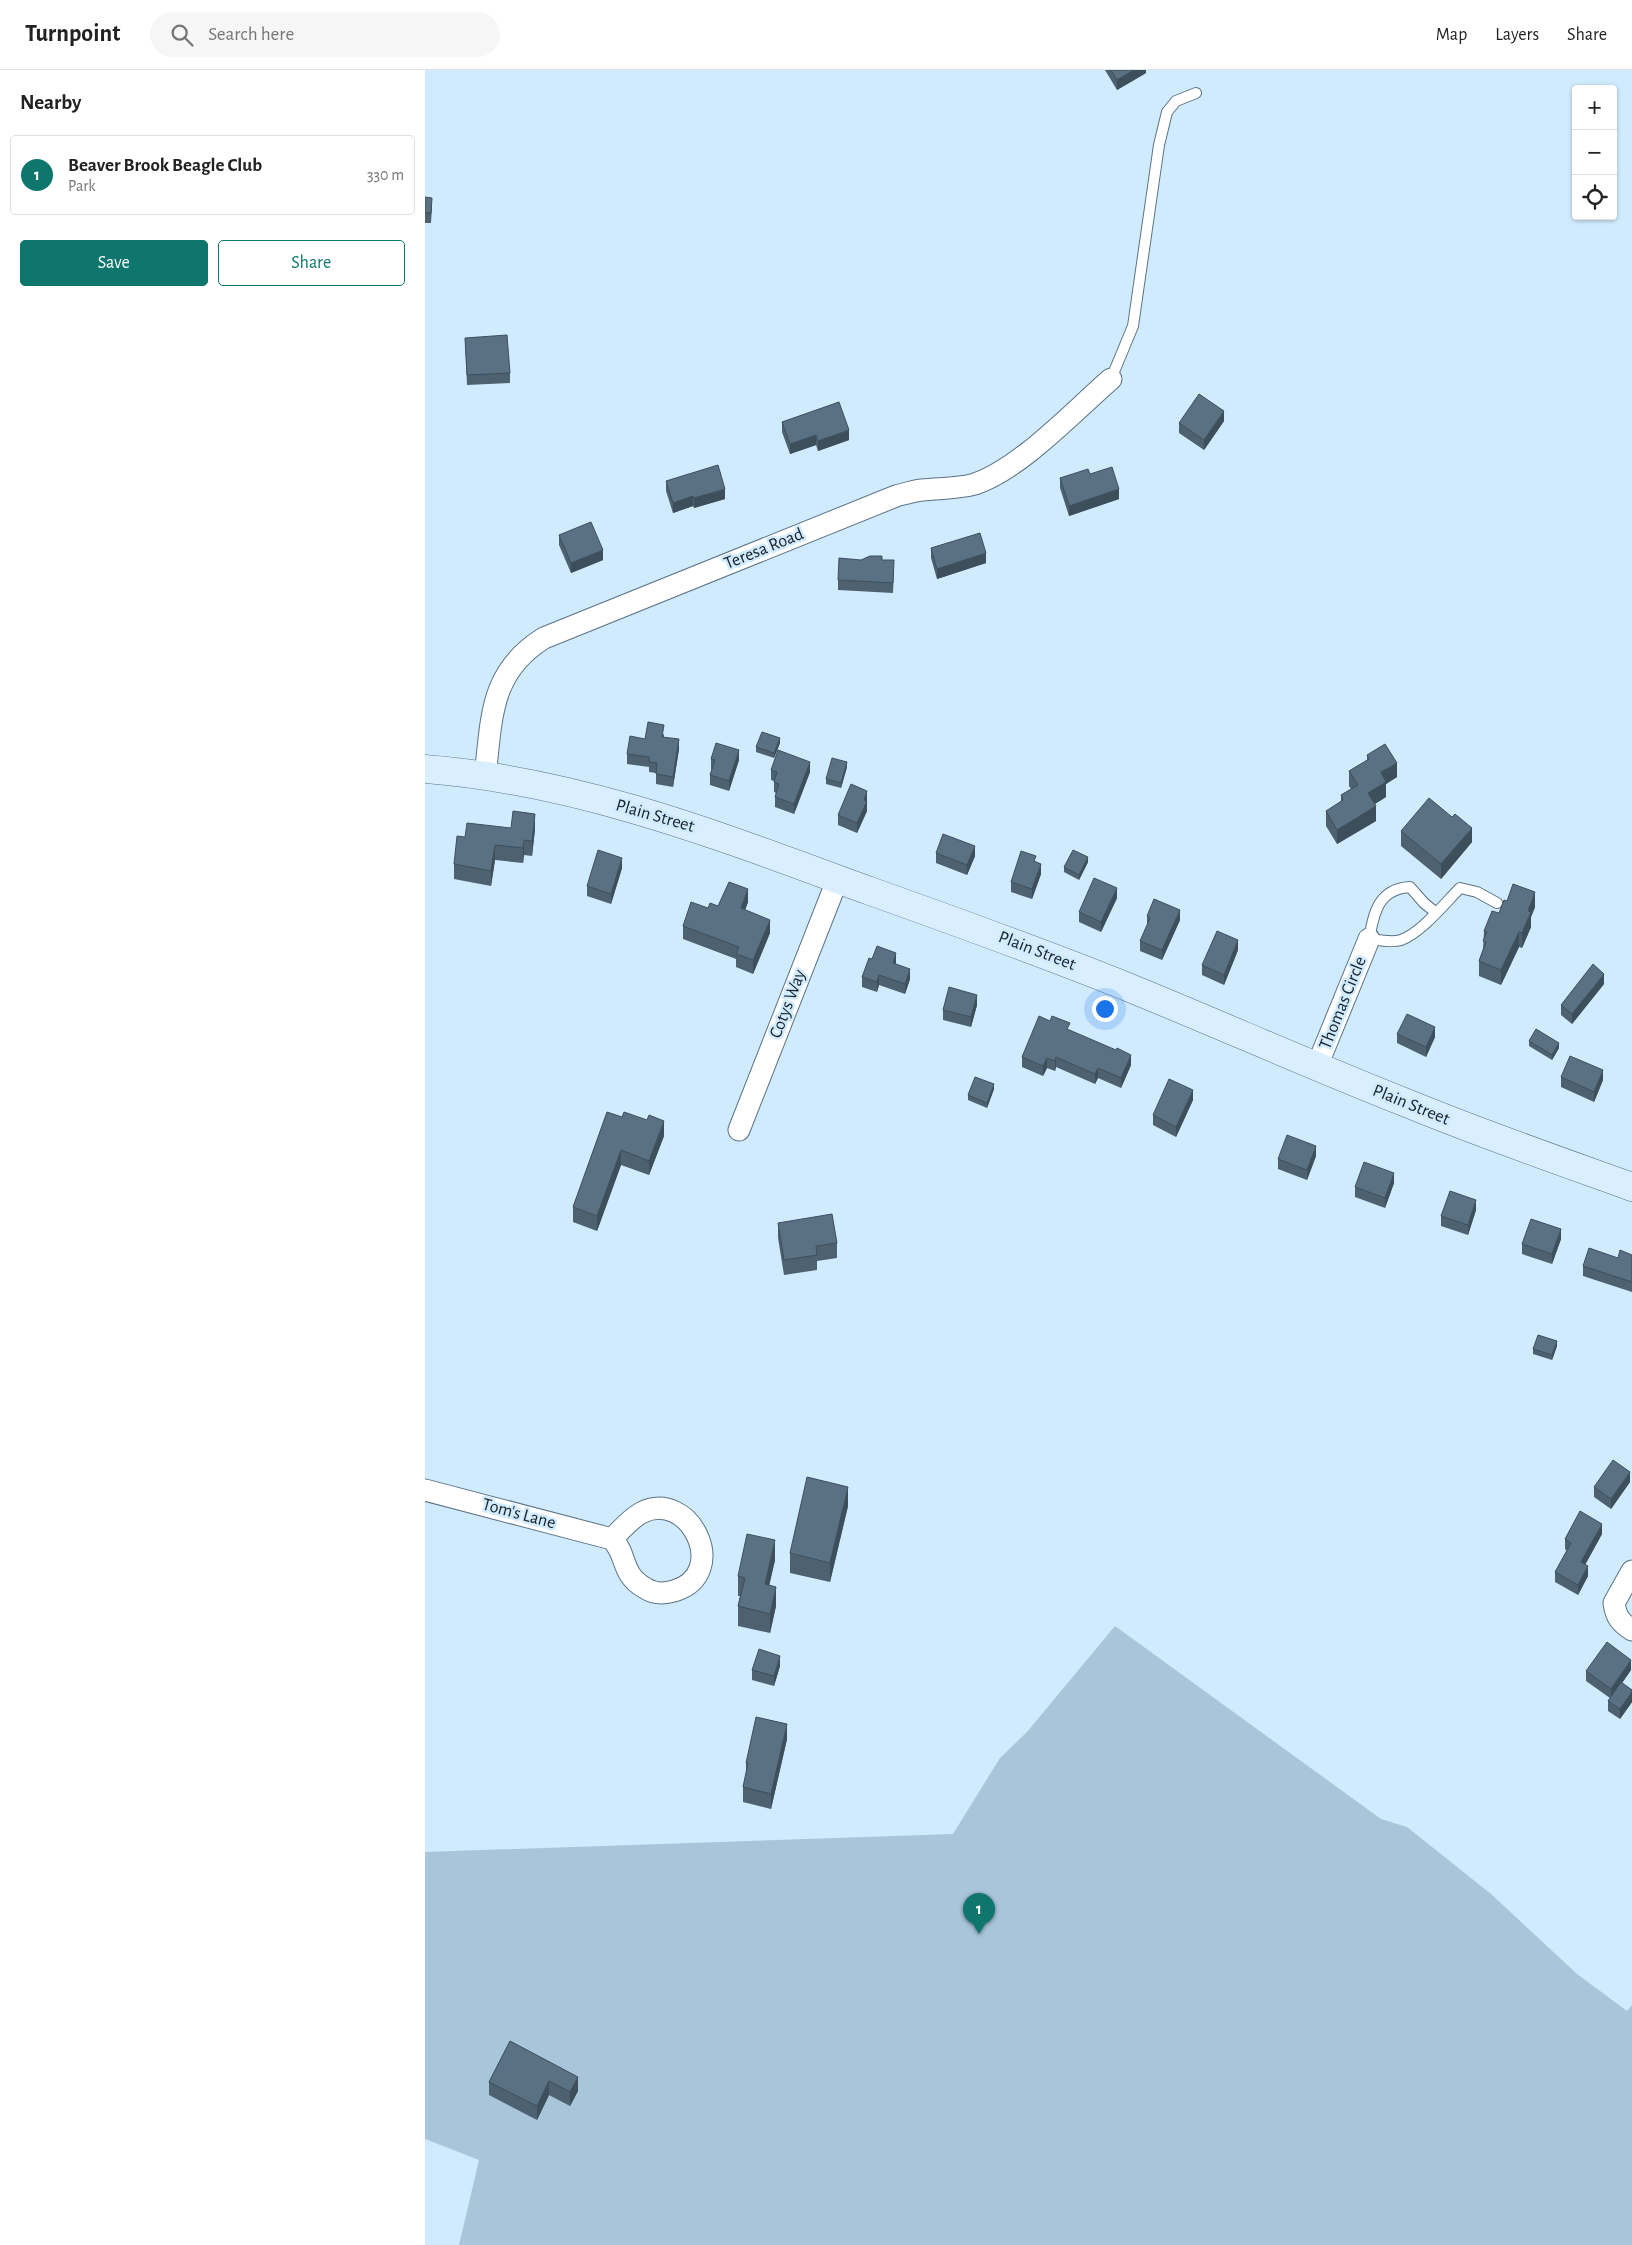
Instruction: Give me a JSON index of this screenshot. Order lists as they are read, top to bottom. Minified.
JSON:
{"streets":{"main road":["Plain Street"],"street":["Teresa Road","Thomas Circle","Cotys Way","Tom's Lane"]},"crossings":[["Teresa Road","Plain Street"],["Plain Street","Thomas Circle"],["Plain Street","Cotys Way"]],"page":{"header":"Turnpoint","search":"Search here","nav":["Map","Layers","Share"],"heading":"Nearby","map_buttons":["+","−"],"list":[{"mark":"1","name":"Beaver Brook Beagle Club","note":"Park","value":"330 m"}],"buttons":["Save","Share"],"pins":"1"}}
